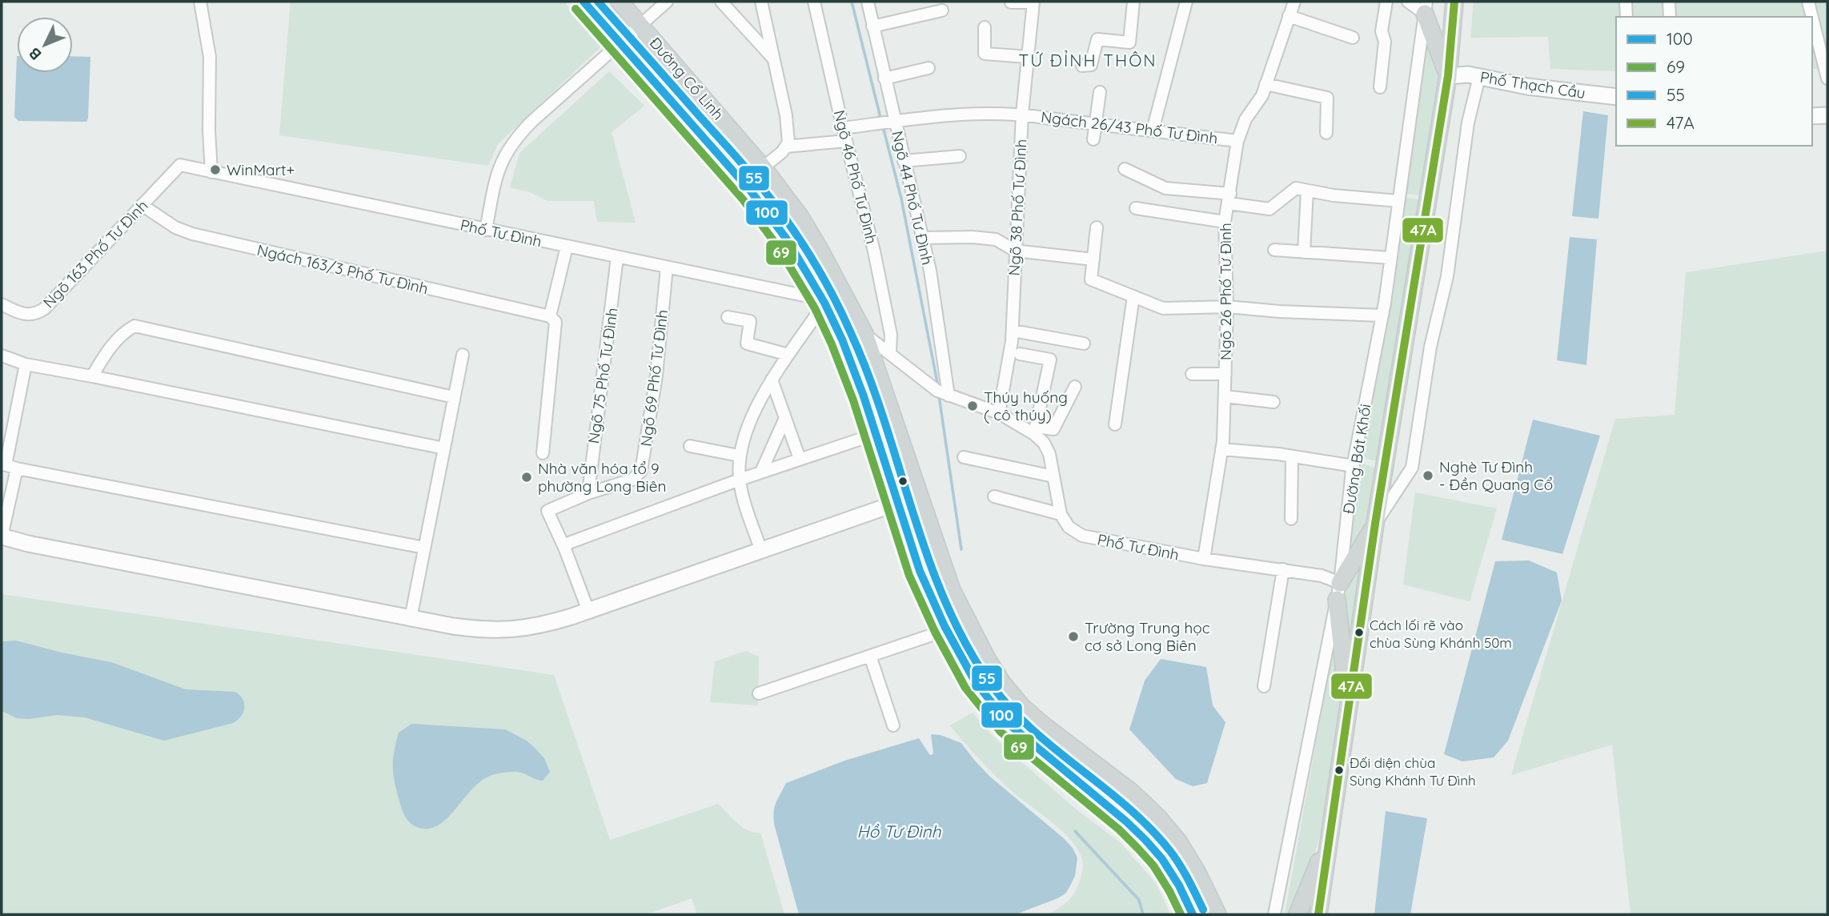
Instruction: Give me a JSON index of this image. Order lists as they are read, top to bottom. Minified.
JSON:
{"streets":{"main road":["Đường Cổ Linh"],"street":["Phố Thạch Cầu","Ngách 26/43 Phố Tư Đình","Ngõ 46 Phố Tư Đình","Ngõ 44 Phố Tư Đình","Ngõ 38 Phố Tư Đình","Phố Tư Đình","Ngõ 163 Phố Tư Đình","Ngách 163/3 Phố Tư Đình","Ngõ 26 Phố Tư Đình","Ngõ 75 Phố Tư Đình","Ngõ 69 Phố Tư Đình","Đường Bát Khối"]},"crossings":[["Đường Cổ Linh","Phố Tư Đình"],["Ngách 26/43 Phố Tư Đình","Ngõ 46 Phố Tư Đình"],["Ngách 26/43 Phố Tư Đình","Ngõ 44 Phố Tư Đình"],["Ngách 26/43 Phố Tư Đình","Ngõ 38 Phố Tư Đình"],["Ngách 26/43 Phố Tư Đình","Ngõ 26 Phố Tư Đình"],["Phố Tư Đình","Ngõ 163 Phố Tư Đình"],["Phố Tư Đình","Ngõ 26 Phố Tư Đình"],["Phố Tư Đình","Ngõ 75 Phố Tư Đình"],["Phố Tư Đình","Ngõ 69 Phố Tư Đình"],["Phố Tư Đình","Đường Bát Khối"],["Ngõ 163 Phố Tư Đình","Ngách 163/3 Phố Tư Đình"],["Ngõ 75 Phố Tư Đình","Ngõ 69 Phố Tư Đình"]],"districts":["TỨ ĐỈNH THÔN"],"water":["Hồ Tư Đình"],"places":["WinMart+","Thúy huống ( cô thúy)","Nghè Tư Đình - Đền Quang Cổ","Nhà văn hóa tổ 9 phường Long Biên","Cách lối rẽ vào chùa Sùng Khánh 50m","Trường Trung học cơ sở Long Biên","Đối diện chùa Sùng Khánh Tư Đình"],"lines":["transit line 100","transit line 55","transit line 47A","transit line 69"],"legend":["100","69","55","47A"],"north":"bottom left"}
